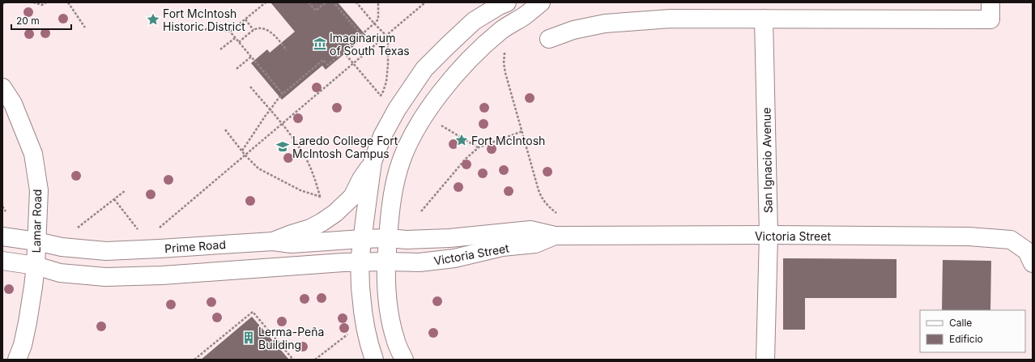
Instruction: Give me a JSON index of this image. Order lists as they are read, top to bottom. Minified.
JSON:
{"streets":{"street":["San Ignacio Avenue","Lamar Road","Victoria Street","Prime Road"]},"crossings":[["San Ignacio Avenue","Victoria Street"],["Lamar Road","Prime Road"],["Victoria Street","Prime Road"]],"places":{"place":["Fort McIntosh Historic District","Fort McIntosh"],"museum":["Imaginarium of South Texas"],"school or university":["Laredo College Fort McIntosh Campus"],"building":["Lerma-Peña Building"]},"legend":["Calle","Edificio"],"scale_bar":"20 m"}
